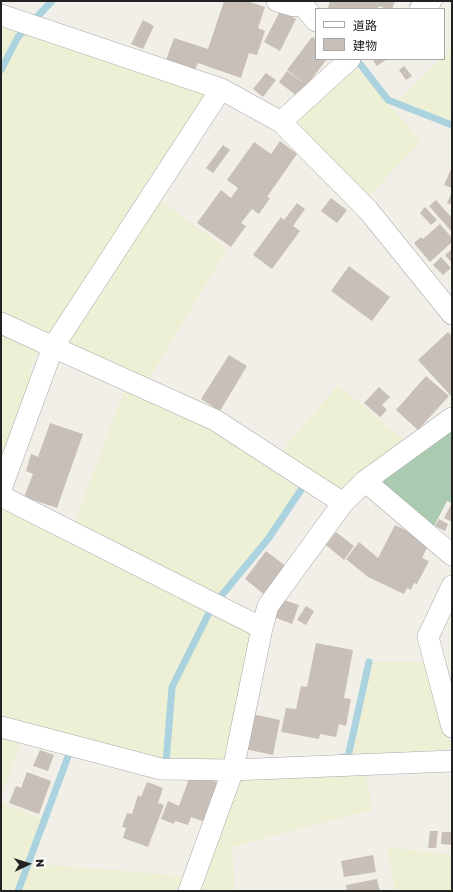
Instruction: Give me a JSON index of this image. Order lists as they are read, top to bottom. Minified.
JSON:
{"legend":["道路","建物"],"north":"right"}
